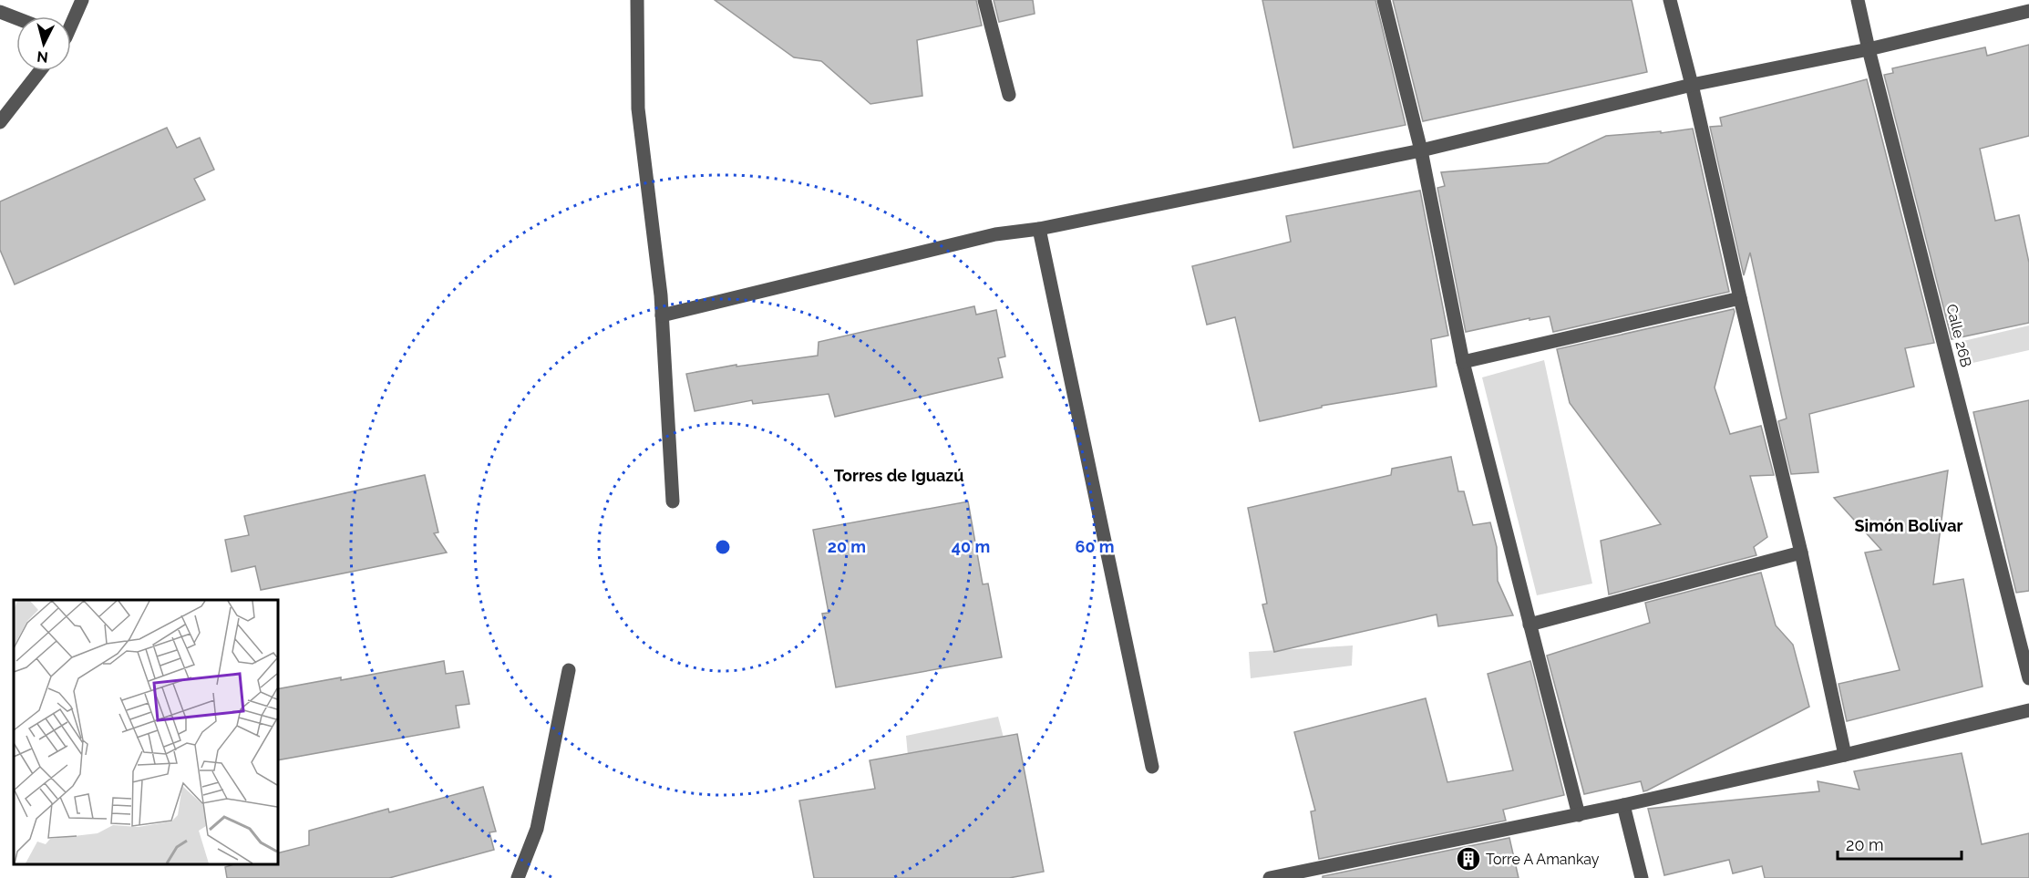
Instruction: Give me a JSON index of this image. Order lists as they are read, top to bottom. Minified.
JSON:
{"streets":{"street":["Calle 26B"]},"districts":["Torres de Iguazú","Simón Bolívar"],"places":{"building":["Torre A Amankay"]},"scale_bar":"20 m","north":"bottom","rings":["20 m","40 m","60 m"]}
